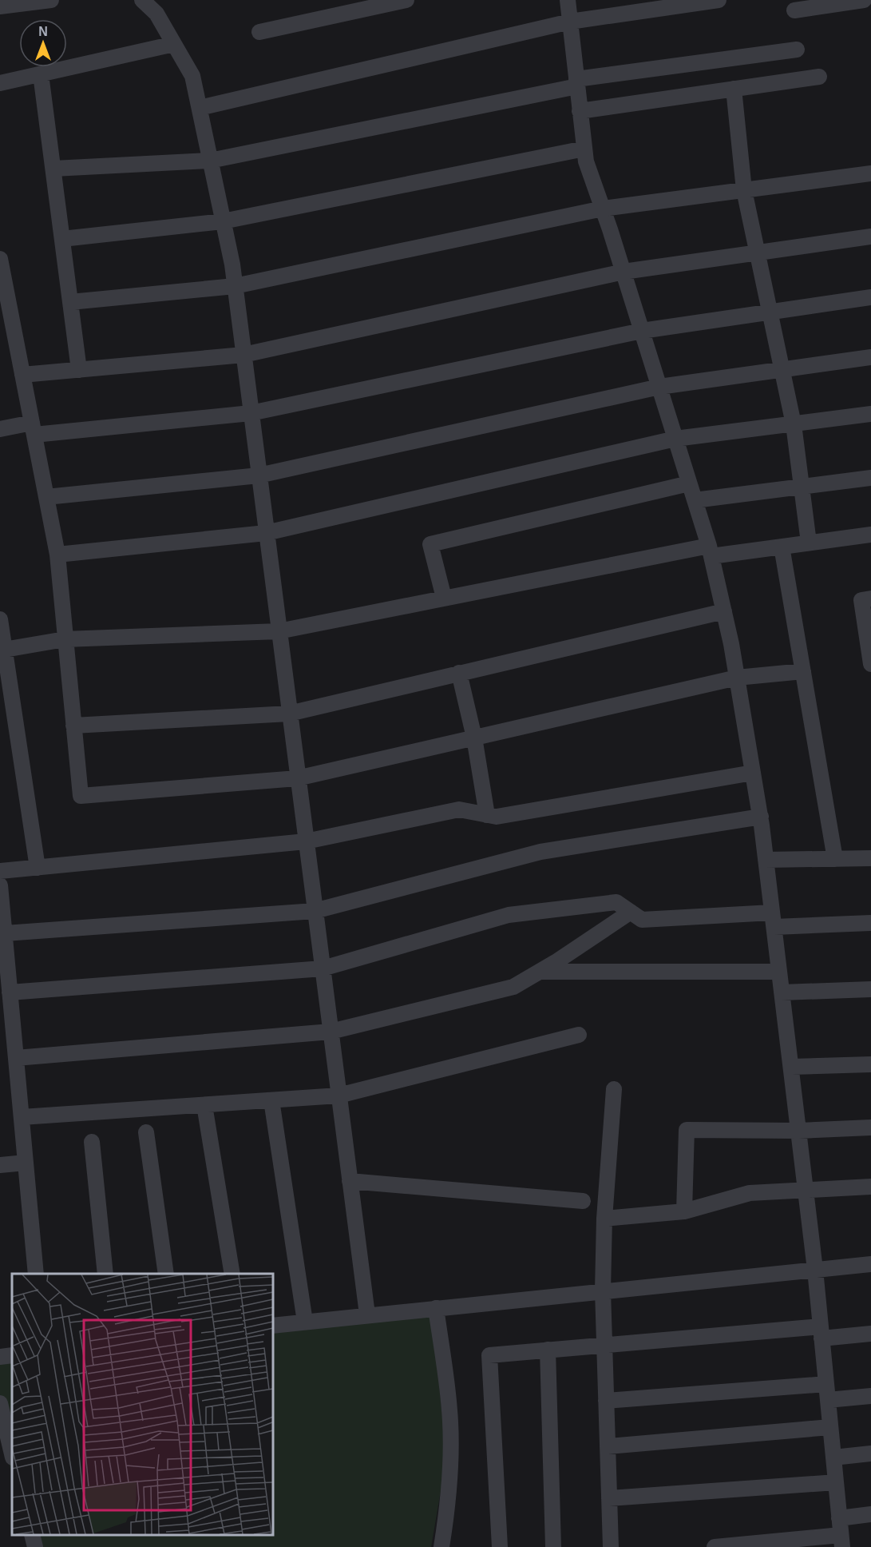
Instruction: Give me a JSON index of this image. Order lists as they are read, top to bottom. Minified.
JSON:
{"north":"top"}
